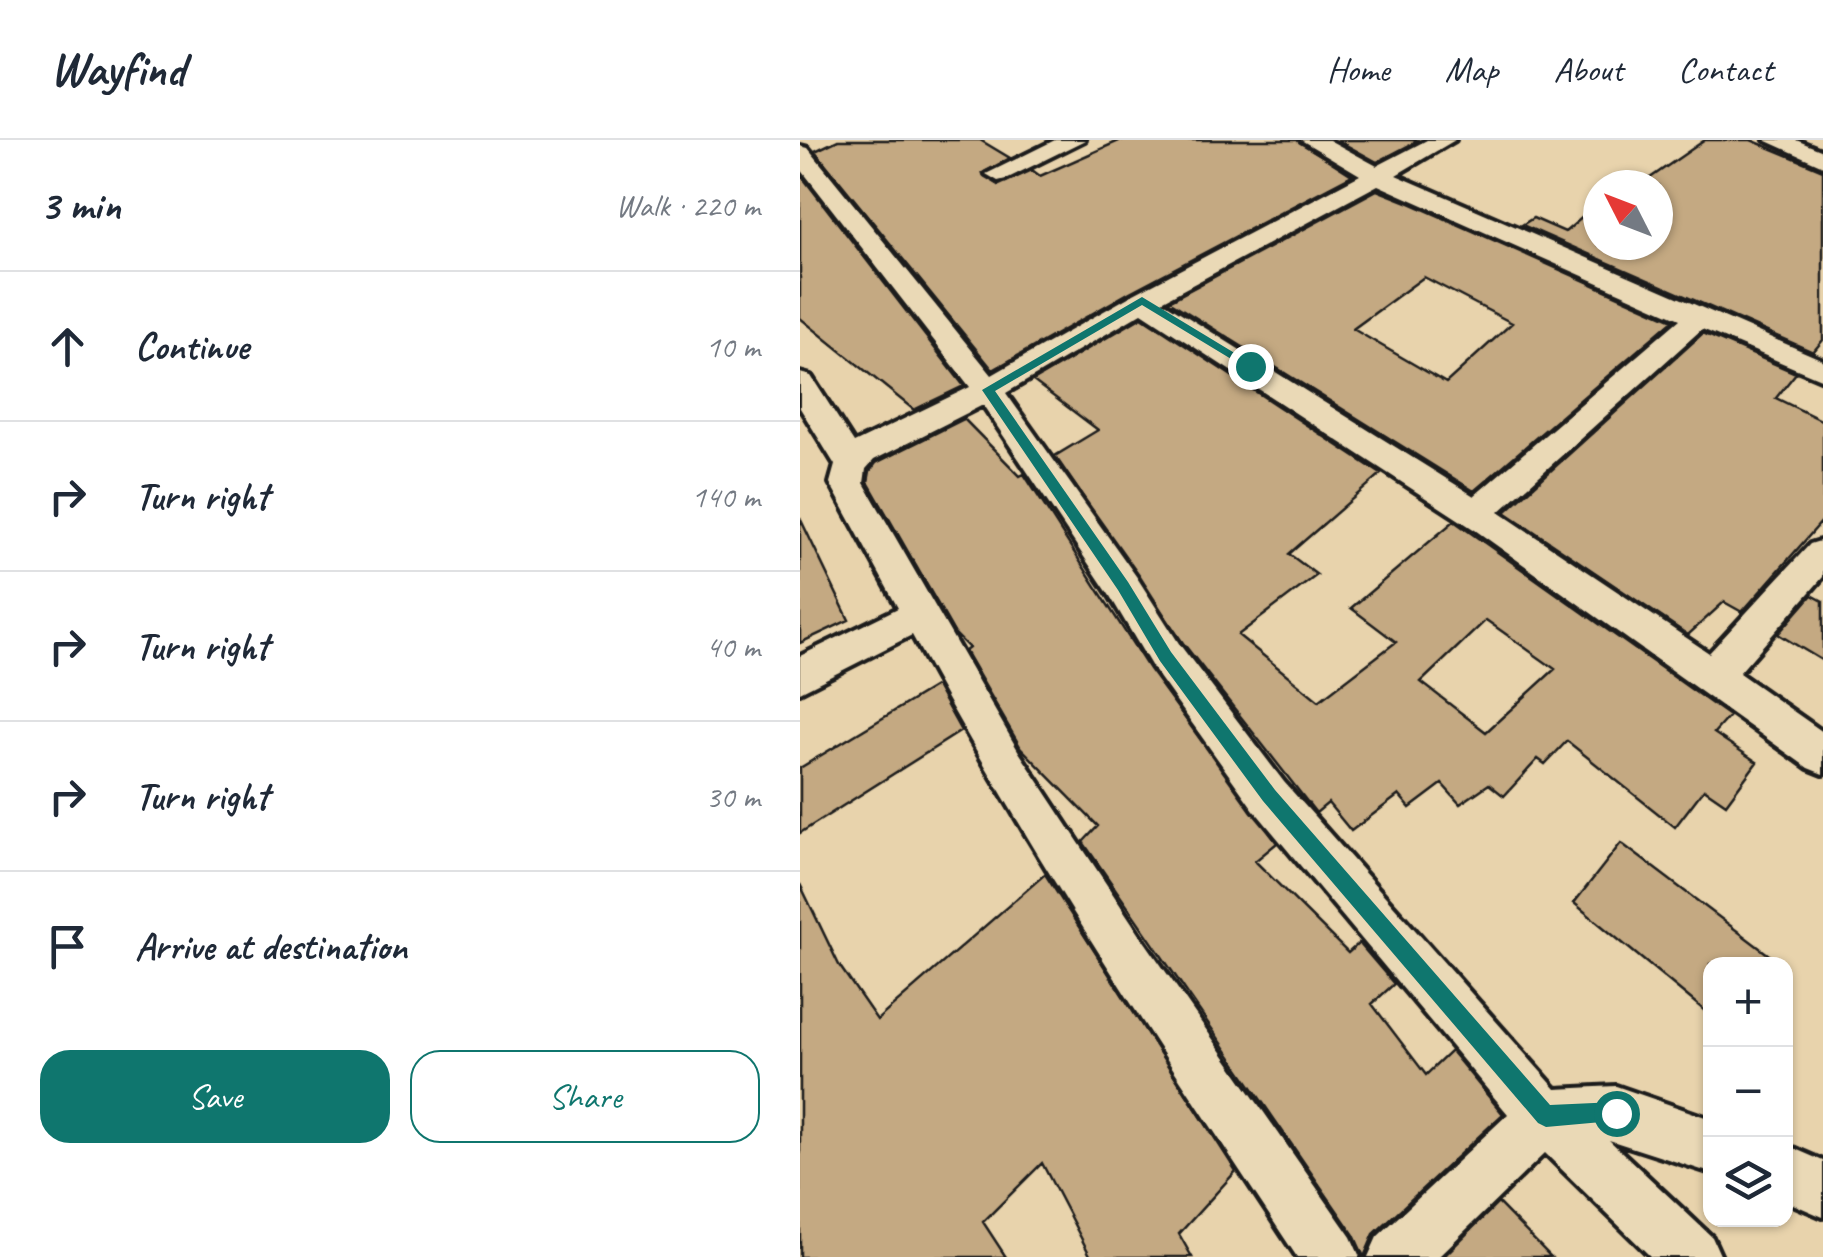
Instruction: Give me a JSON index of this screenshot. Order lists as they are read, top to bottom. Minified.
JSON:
{"north":"top left","page":{"header":"Wayfind","nav":["Home","Map","About","Contact"],"heading":["3 min","Walk · 220 m"],"list":[["Continue","10 m"],["Turn right","140 m"],["Turn right","40 m"],["Turn right","30 m"],"Arrive at destination"],"map_buttons":["+","−"],"buttons":["Save","Share"]}}
